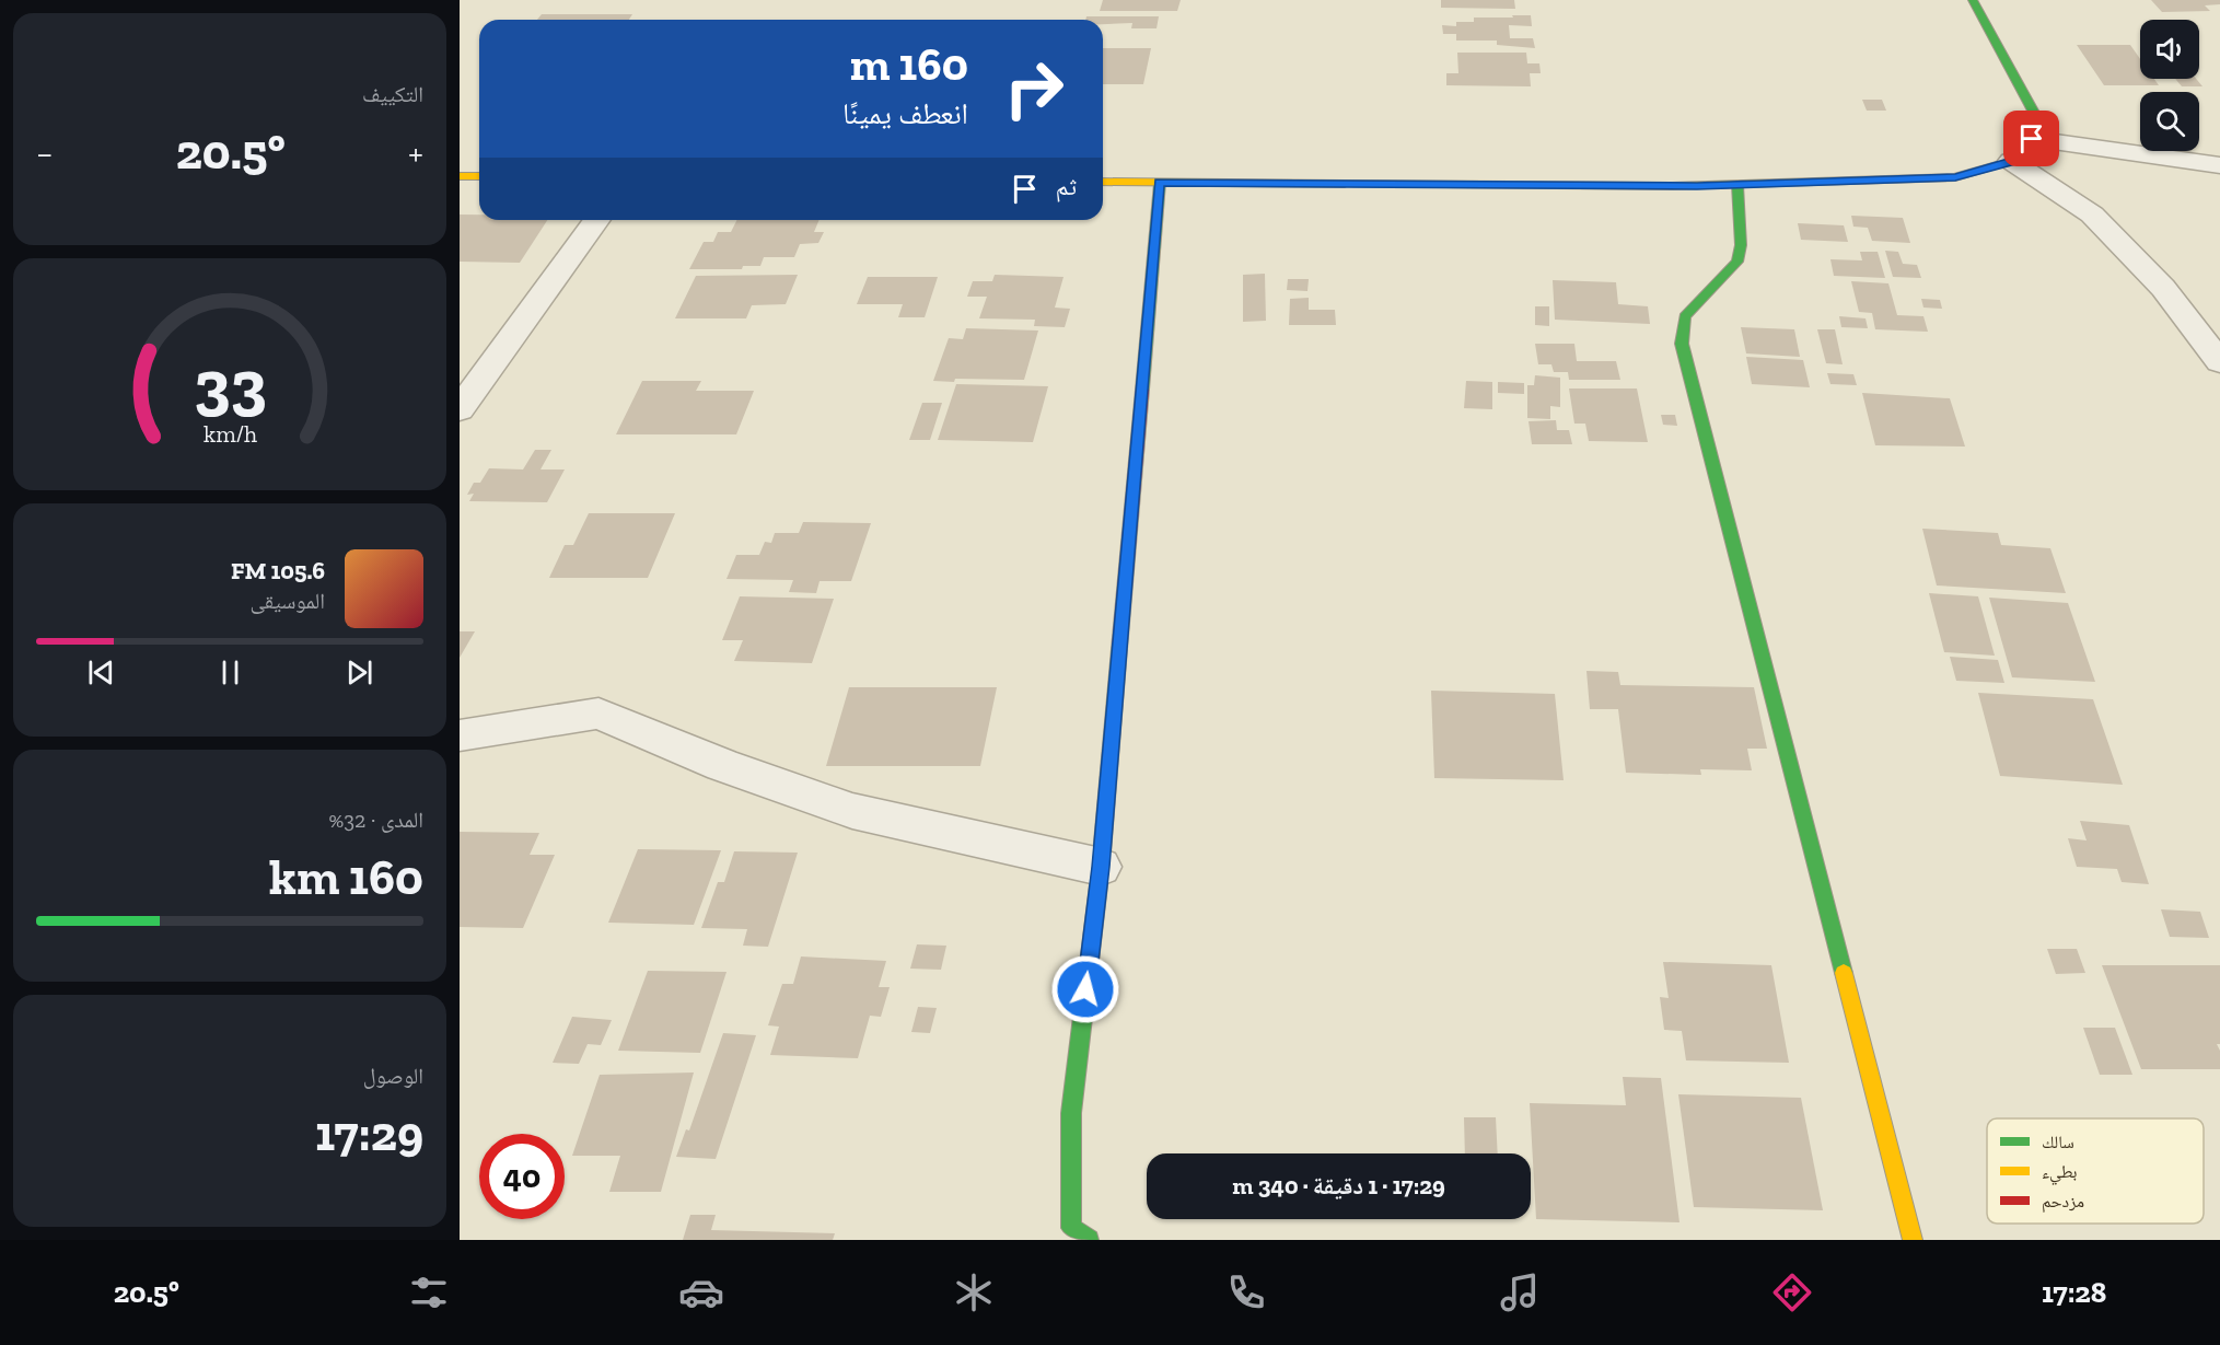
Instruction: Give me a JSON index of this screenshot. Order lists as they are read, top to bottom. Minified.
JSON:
{"legend":["سالك","بطيء","مزدحم"],"page":{"tile":["التكييف",["المدى · 32%","160 km"],["الوصول","17:29"]],"turn":["160 m","انعطف يمينًا"],"heat":["−","20.5°","+"],"then":"ثم","song":["105.6 FM","الموسيقى"],"limit":"40","trip":"17:29 · 1 دقيقة · 340 m","tabs":["17:28","20.5°"],"gauge":["33","km/h"]}}
